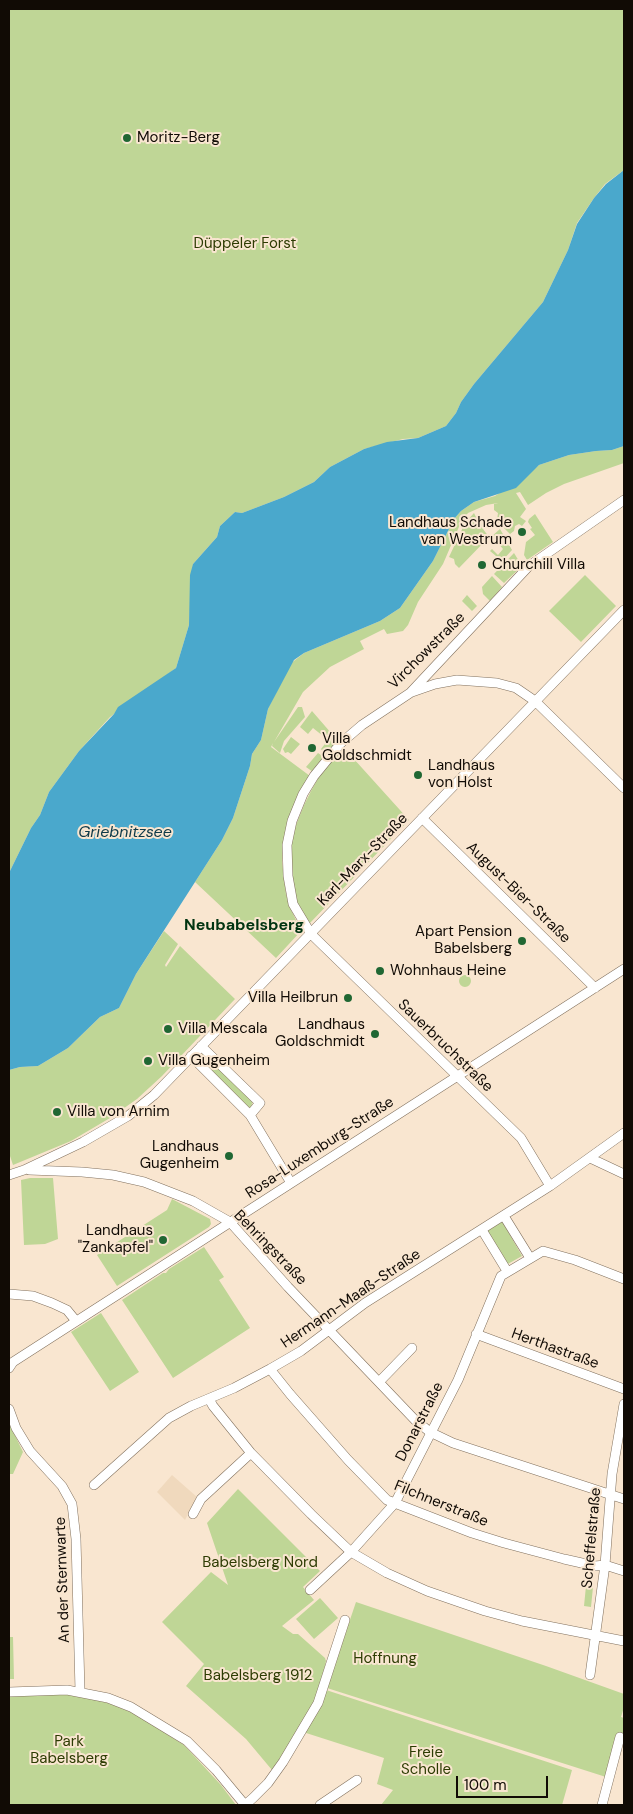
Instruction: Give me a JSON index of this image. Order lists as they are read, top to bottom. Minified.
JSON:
{"streets":{"street":["Virchowstraße","Karl-Marx-Straße","August-Bier-Straße","Sauerbruchstraße","Rosa-Luxemburg-Straße","Behringstraße","Hermann-Maaß-Straße","Herthastraße","Donarstraße","Filchnerstraße","Scheffelstraße","An der Sternwarte"]},"crossings":[["Virchowstraße","Karl-Marx-Straße"],["Virchowstraße","Sauerbruchstraße"],["Karl-Marx-Straße","August-Bier-Straße"],["Karl-Marx-Straße","Sauerbruchstraße"],["Karl-Marx-Straße","Behringstraße"],["August-Bier-Straße","Rosa-Luxemburg-Straße"],["Sauerbruchstraße","Rosa-Luxemburg-Straße"],["Sauerbruchstraße","Hermann-Maaß-Straße"],["Rosa-Luxemburg-Straße","Behringstraße"],["Behringstraße","Hermann-Maaß-Straße"],["Behringstraße","Donarstraße"],["Behringstraße","Scheffelstraße"],["Hermann-Maaß-Straße","Filchnerstraße"],["Herthastraße","Donarstraße"],["Donarstraße","Filchnerstraße"],["Filchnerstraße","Scheffelstraße"]],"districts":["Neubabelsberg"],"water":["Griebnitzsee"],"parks":["Düppeler Forst","Babelsberg Nord","Hoffnung","Babelsberg 1912","Park Babelsberg","Freie Scholle"],"places":["Moritz-Berg","Landhaus Schade van Westrum","Churchill Villa","Villa Goldschmidt","Landhaus von Holst","Apart Pension Babelsberg","Wohnhaus Heine","Villa Heilbrun","Villa Mescala","Landhaus Goldschmidt","Villa Gugenheim","Villa von Arnim","Landhaus Gugenheim","Landhaus \"Zankapfel\""],"scale_bar":"100 m"}
